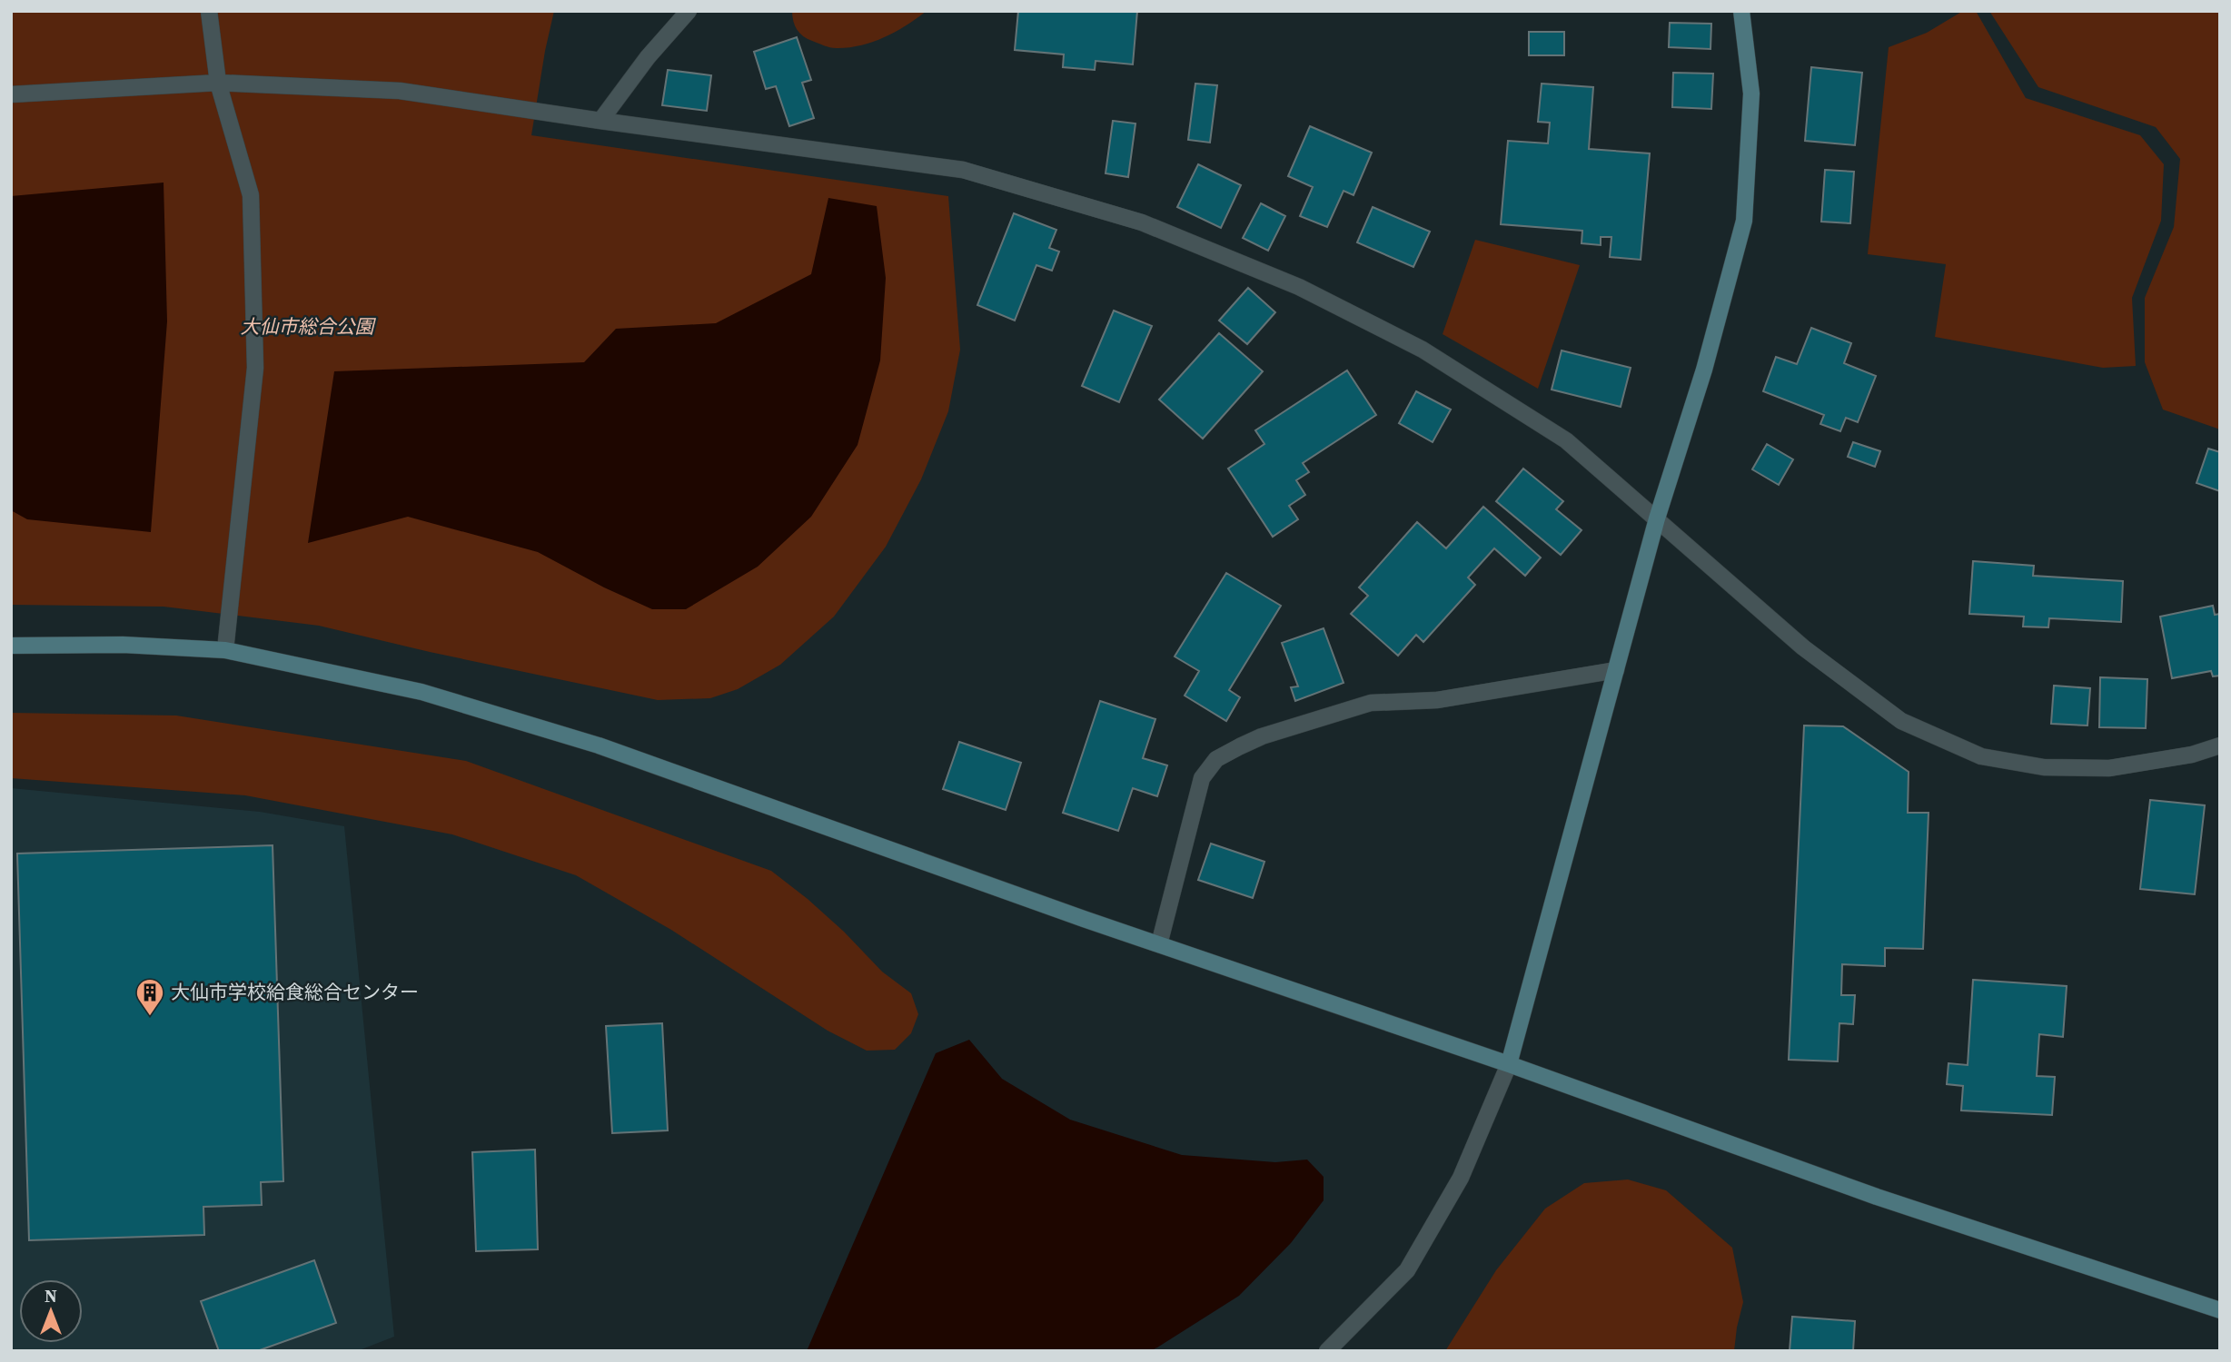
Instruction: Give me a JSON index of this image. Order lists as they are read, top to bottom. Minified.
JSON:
{"parks":["大仙市総合公園"],"places":{"building":["大仙市学校給食総合センター"]},"north":"top"}
